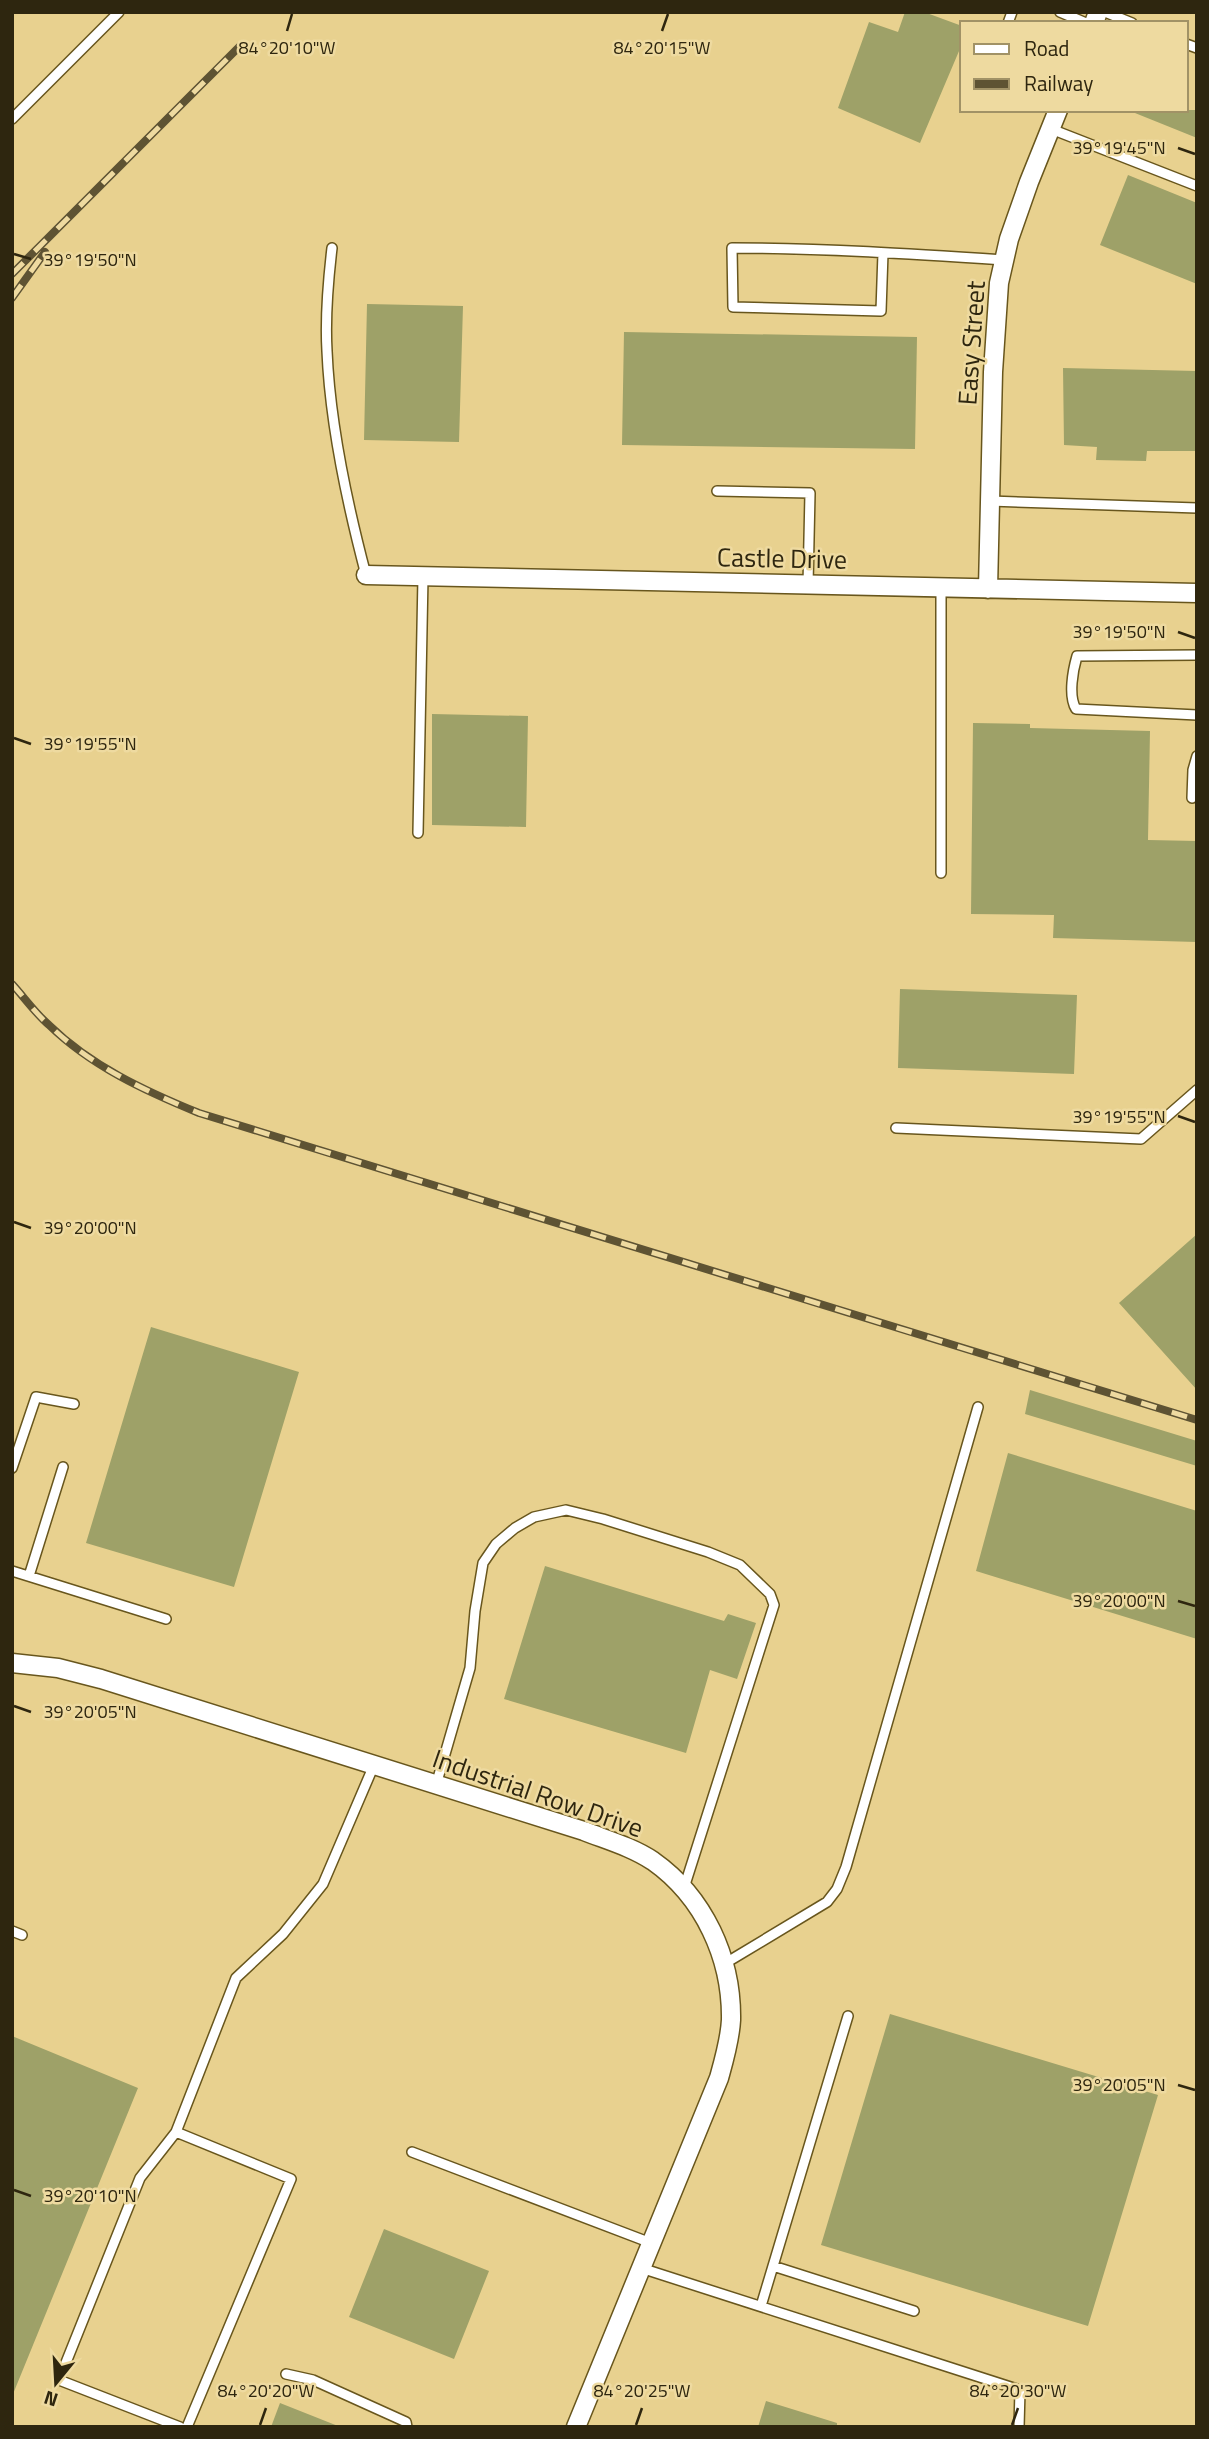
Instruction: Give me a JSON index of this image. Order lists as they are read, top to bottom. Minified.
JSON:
{"streets":{"street":["Easy Street","Castle Drive","Industrial Row Drive"]},"crossings":[["Easy Street","Castle Drive"]],"legend":["Road","Railway"],"north":"bottom","coordinates":["84°20'10\"W","84°20'15\"W","39°19'45\"N","39°19'50\"N","39°19'55\"N","39°20'00\"N","39°20'05\"N","39°20'10\"N","84°20'20\"W","84°20'25\"W","84°20'30\"W"]}
